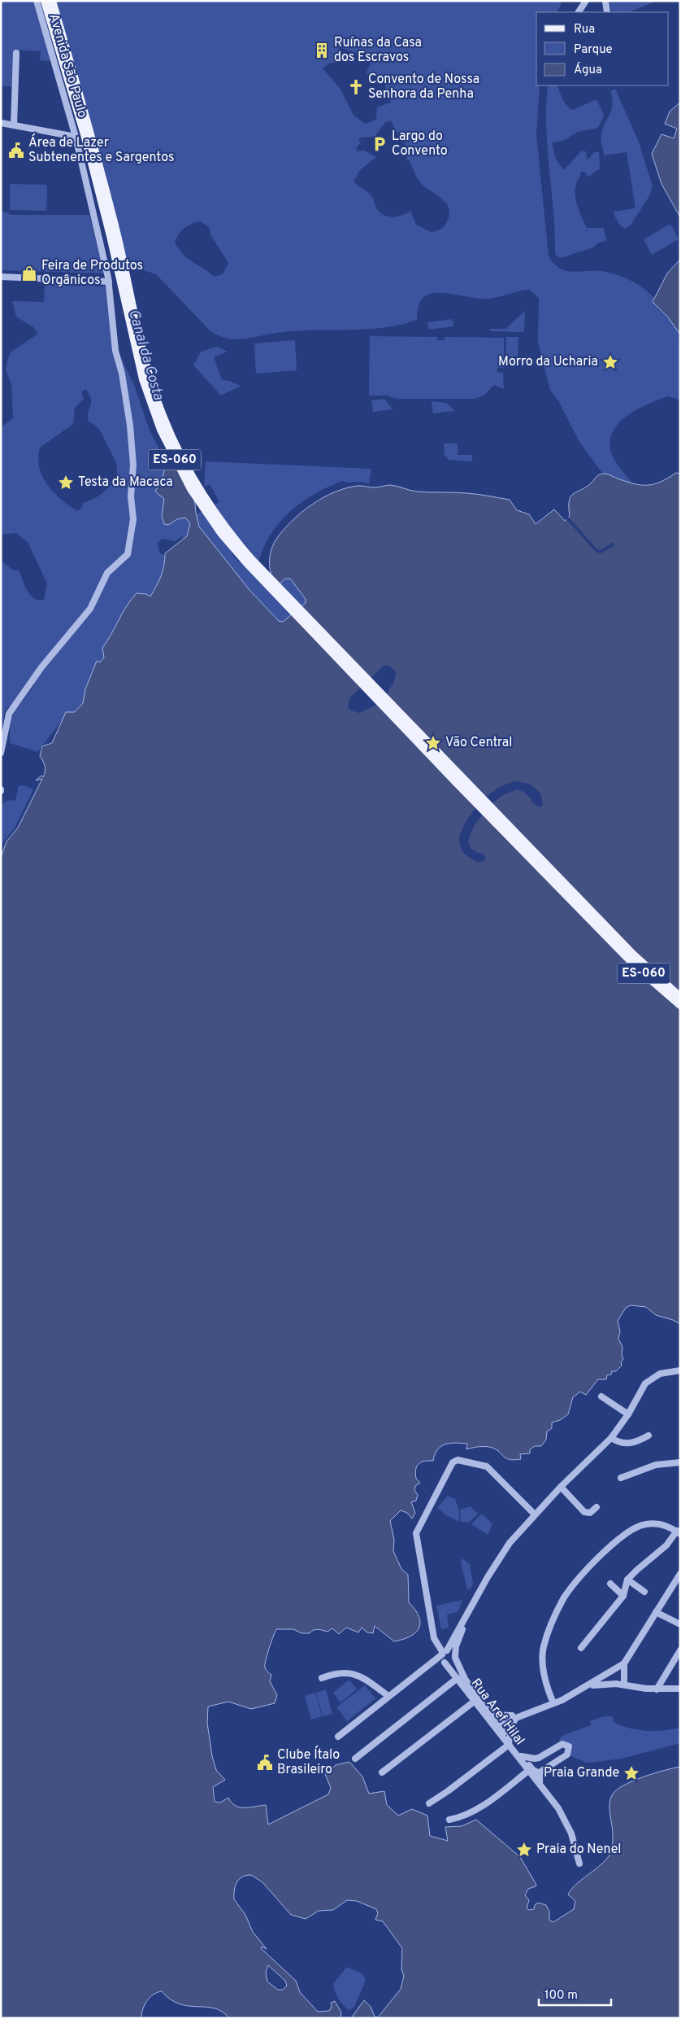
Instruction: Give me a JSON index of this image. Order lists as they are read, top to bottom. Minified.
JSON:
{"streets":{"main road":["ES-060"],"street":["Avenida São Paulo","Rua Aref Hilal"]},"water":["Canal da Costa"],"places":{"building":["Ruínas da Casa dos Escravos"],"church":["Convento de Nossa Senhora da Penha"],"parking":["Largo do Convento"],"public building":["Área de Lazer Subtenentes e Sargentos","Clube Ítalo Brasileiro"],"shop":["Feira de Produtos Orgânicos"],"place":["Morro da Ucharia","Testa da Macaca","Vão Central","Praia Grande","Praia do Nenel"]},"legend":["Rua","Parque","Água"],"scale_bar":"100 m"}
